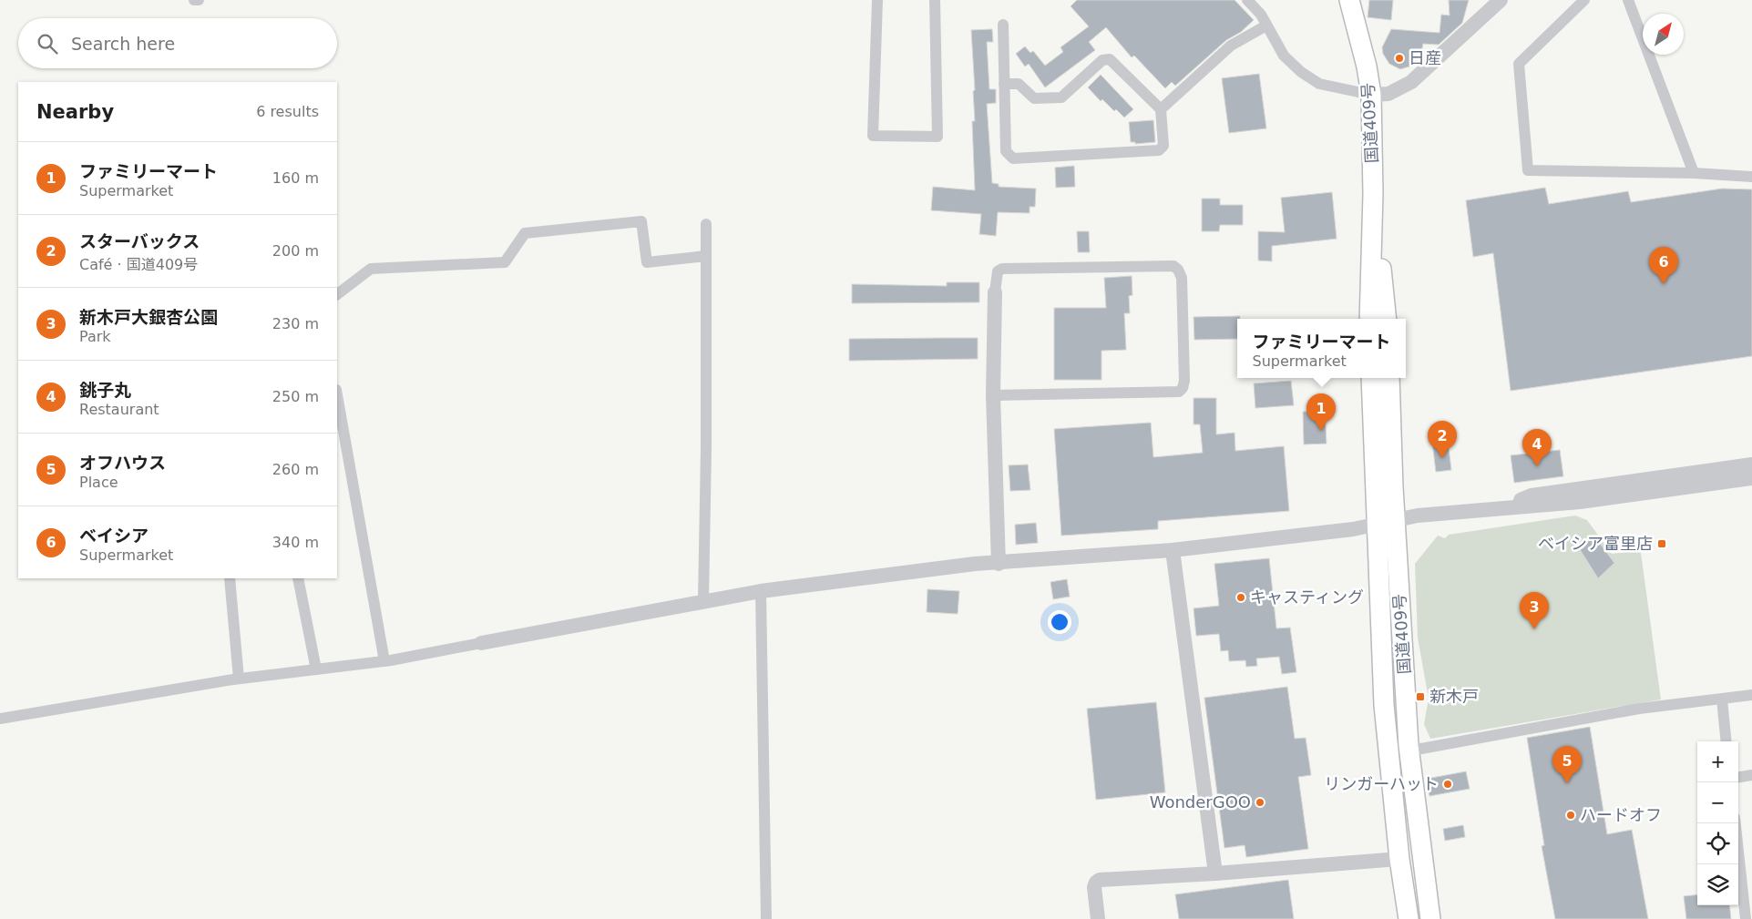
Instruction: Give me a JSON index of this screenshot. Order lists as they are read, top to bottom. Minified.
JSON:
{"streets":{"highway":["国道409号"]},"places":{"other":["日産","キャスティング","リンガーハット","WonderGOO","ハードオフ"],"transit":["ベイシア富里店","新木戸"]},"north":"top right","page":{"search":"Search here","heading":["Nearby","6 results"],"list":[{"mark":"1","name":"ファミリーマート","note":"Supermarket","value":"160 m"},{"mark":"2","name":"スターバックス","note":"Café · 国道409号","value":"200 m"},{"mark":"3","name":"新木戸大銀杏公園","note":"Park","value":"230 m"},{"mark":"4","name":"銚子丸","note":"Restaurant","value":"250 m"},{"mark":"5","name":"オフハウス","note":"Place","value":"260 m"},{"mark":"6","name":"ベイシア","note":"Supermarket","value":"340 m"}],"pins":["6","1","2","4","3","5"],"popup":["ファミリーマート","Supermarket"],"map_buttons":["+","−"]}}
